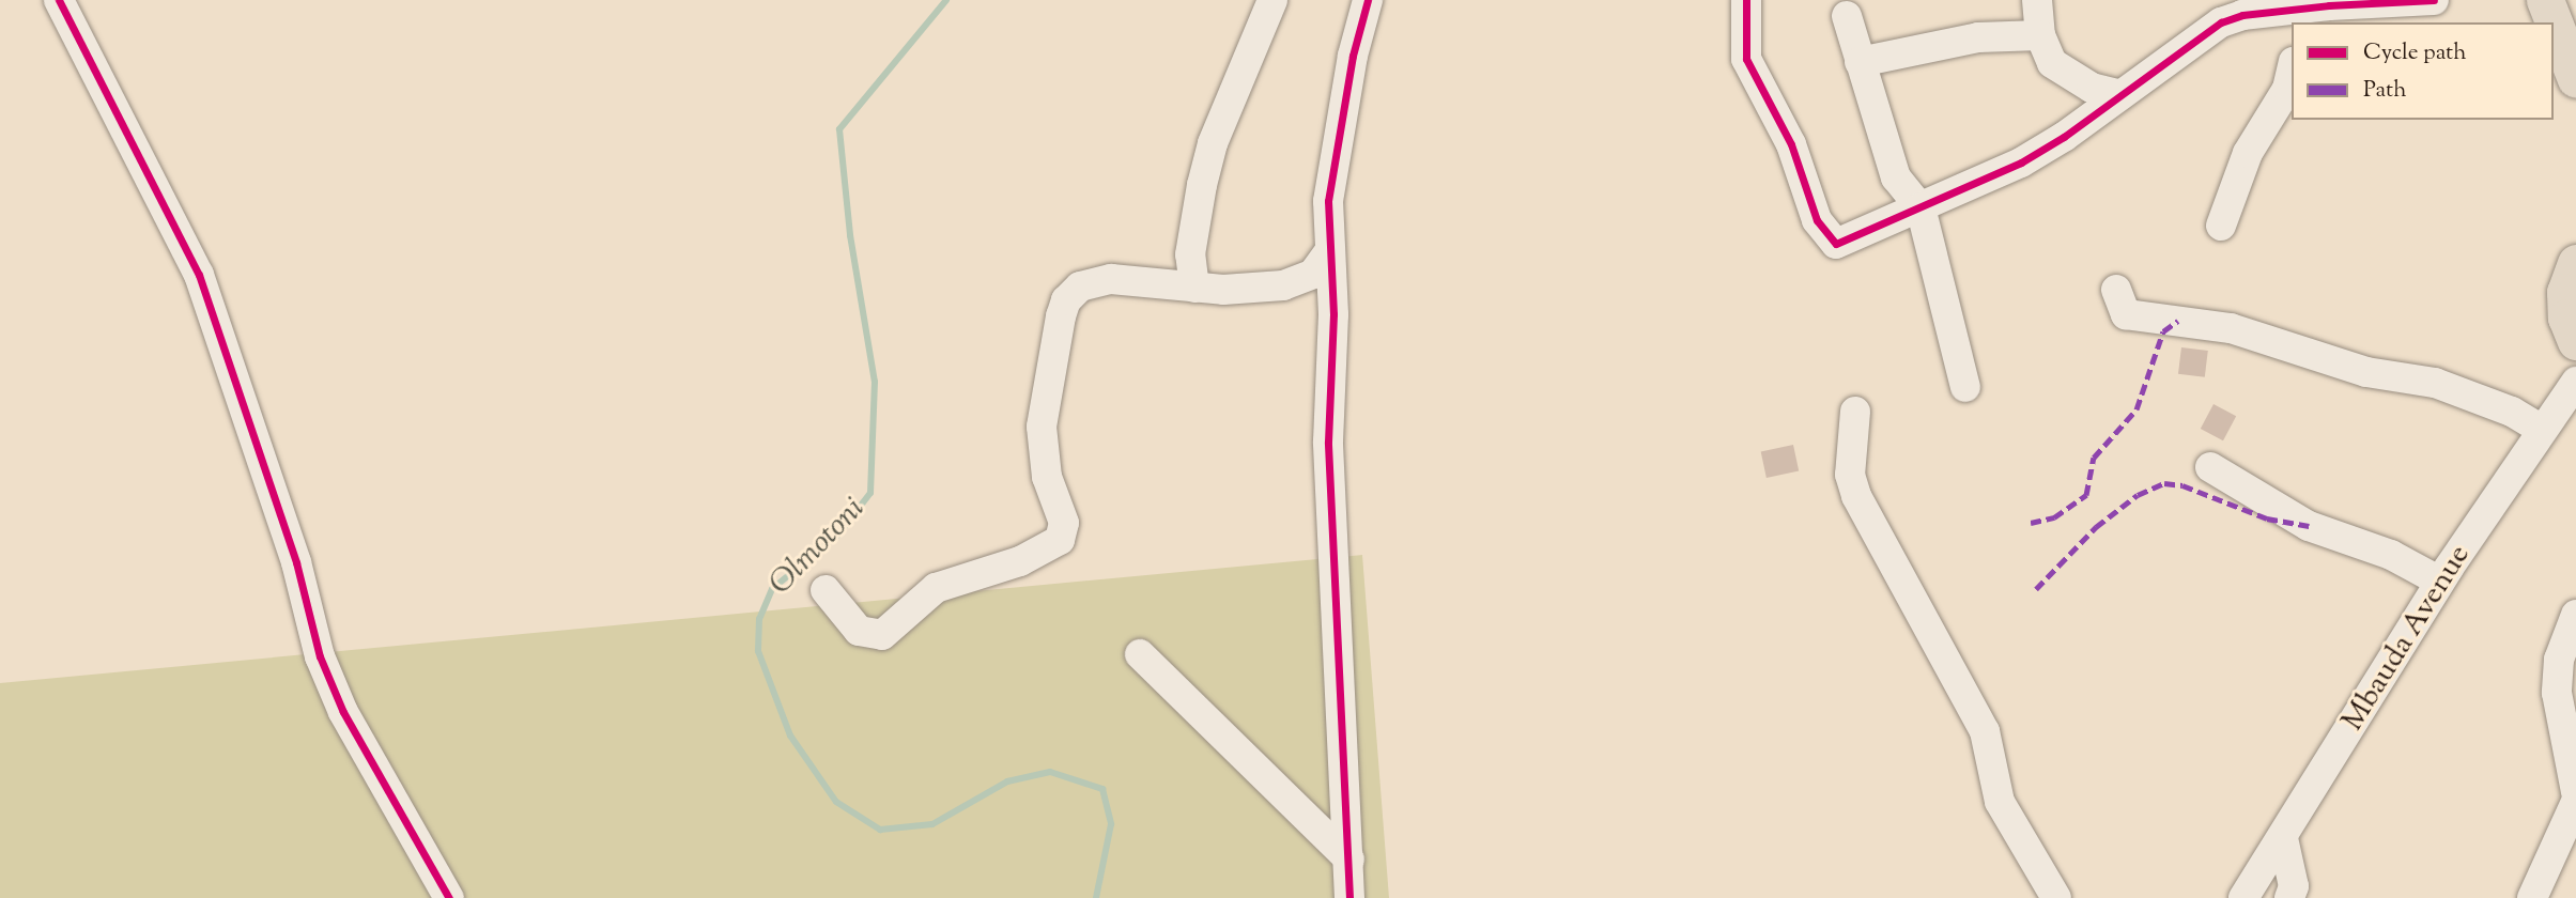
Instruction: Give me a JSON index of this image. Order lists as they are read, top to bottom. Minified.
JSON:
{"streets":{"street":["Mbauda Avenue"]},"water":["Olmotoni"],"legend":["Cycle path","Path"]}
